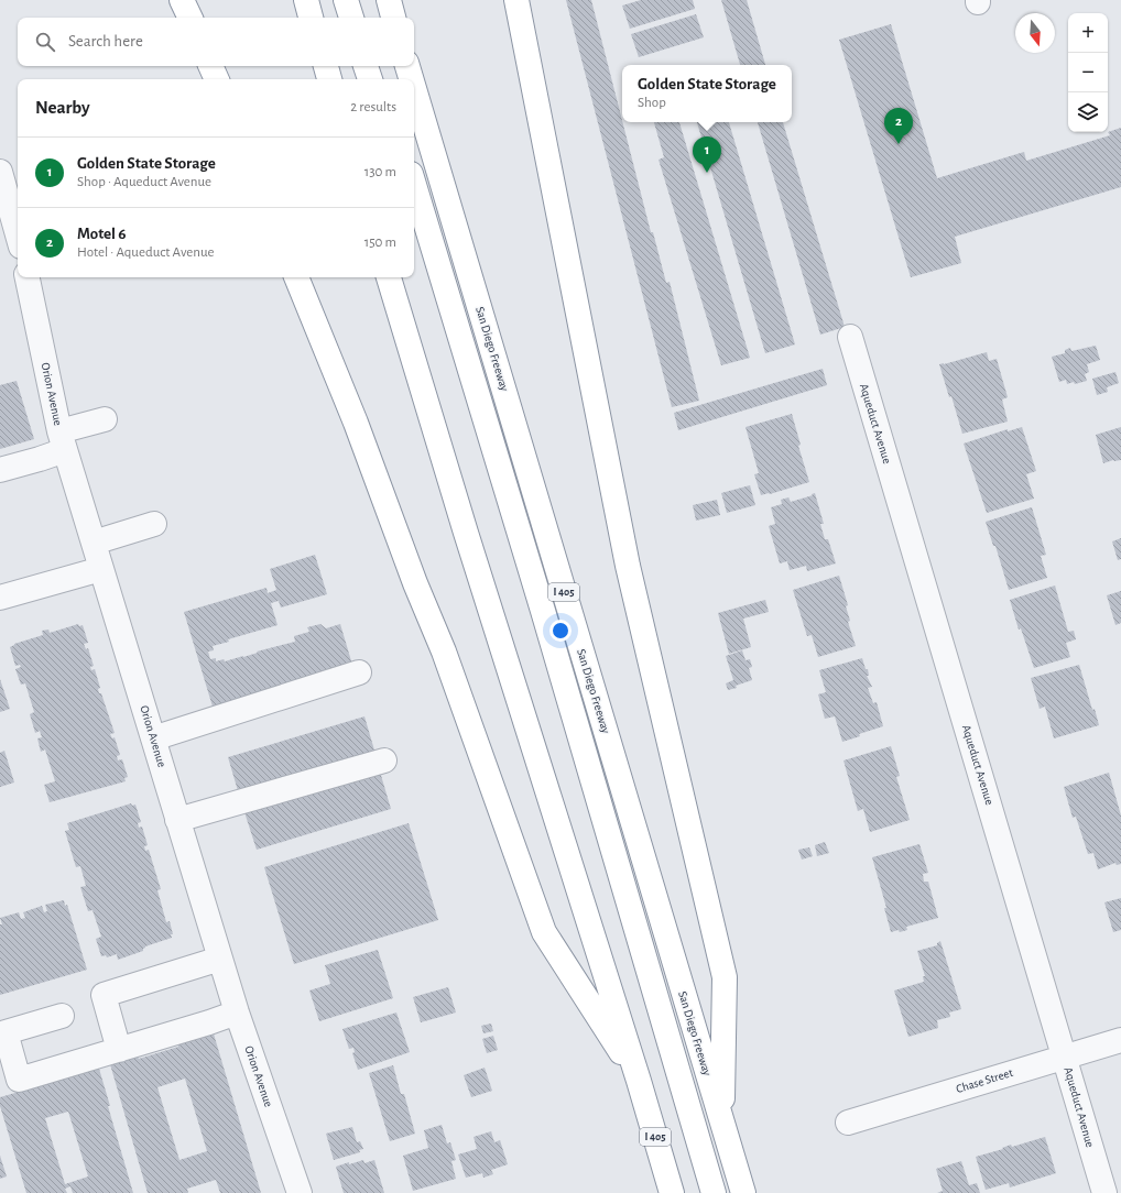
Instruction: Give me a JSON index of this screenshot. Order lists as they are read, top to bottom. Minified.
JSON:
{"streets":{"highway":["San Diego Freeway","I 405"],"street":["Orion Avenue","Aqueduct Avenue","Chase Street"]},"crossings":[["Aqueduct Avenue","Chase Street"]],"north":"bottom","page":{"map_buttons":["+","−"],"search":"Search here","popup":["Golden State Storage","Shop"],"heading":["Nearby","2 results"],"pins":["2","1"],"list":[{"mark":"1","name":"Golden State Storage","note":"Shop · Aqueduct Avenue","value":"130 m"},{"mark":"2","name":"Motel 6","note":"Hotel · Aqueduct Avenue","value":"150 m"}]}}
